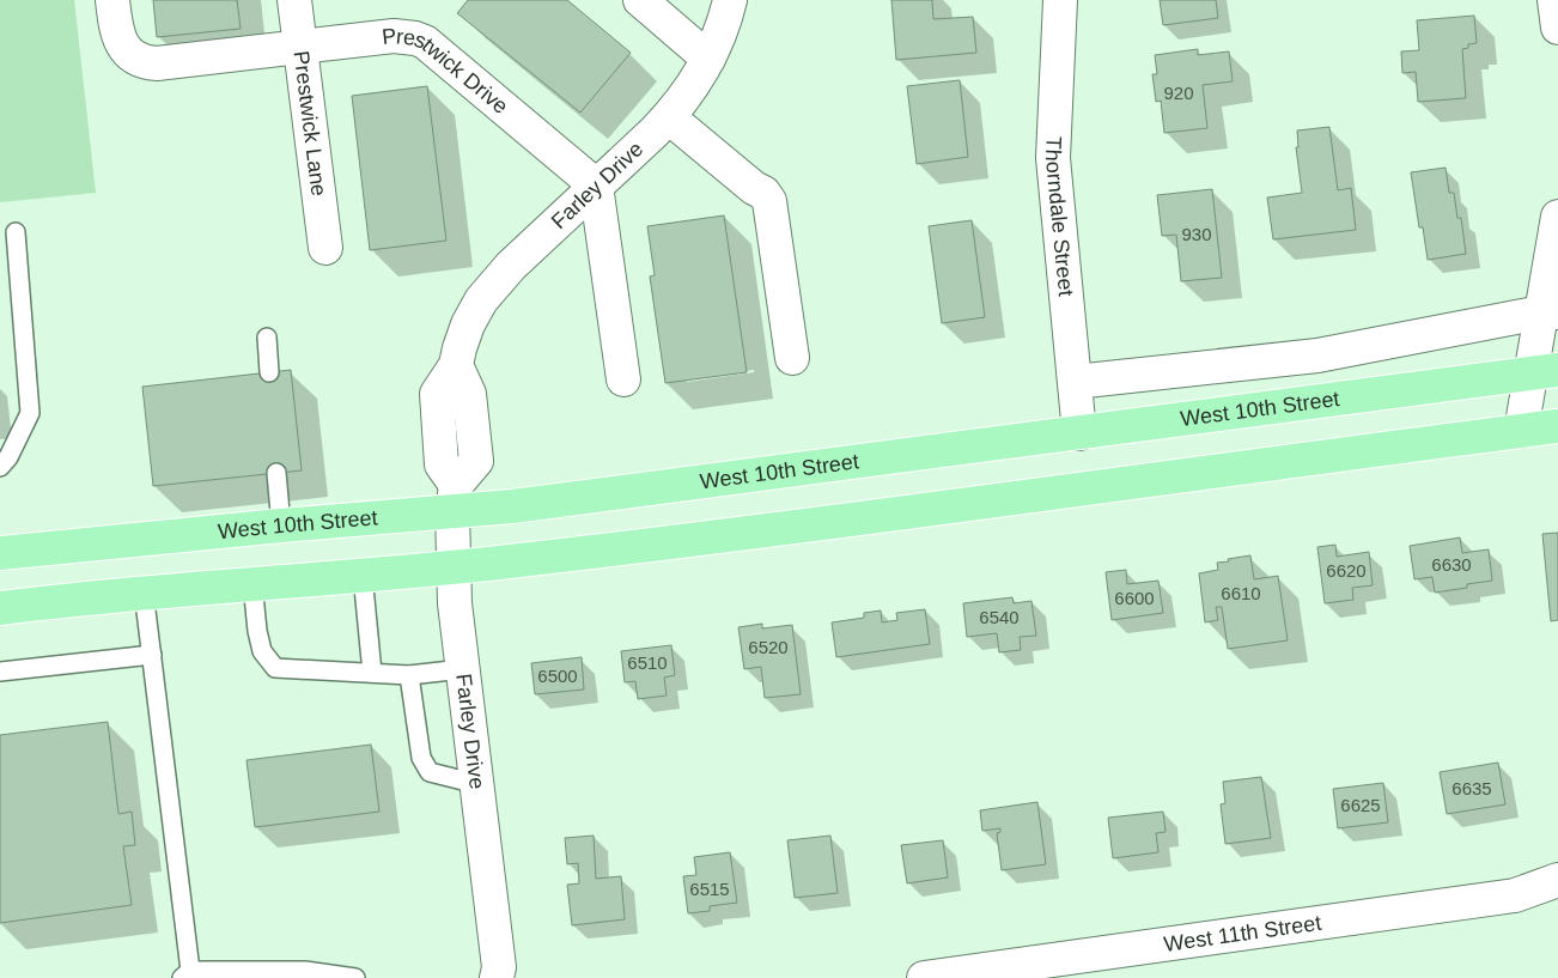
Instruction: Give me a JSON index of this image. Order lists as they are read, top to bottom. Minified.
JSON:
{"streets":{"main road":["West 10th Street"],"street":["Prestwick Drive","Prestwick Lane","Farley Drive","Thorndale Street","West 11th Street"]},"crossings":[["Prestwick Drive","Prestwick Lane"],["Prestwick Drive","Farley Drive"],["Farley Drive","West 10th Street"],["Thorndale Street","West 10th Street"]],"house_numbers":["920","930","6630","6620","6610","6600","6540","6520","6510","6500","6635","6625","6515"]}
